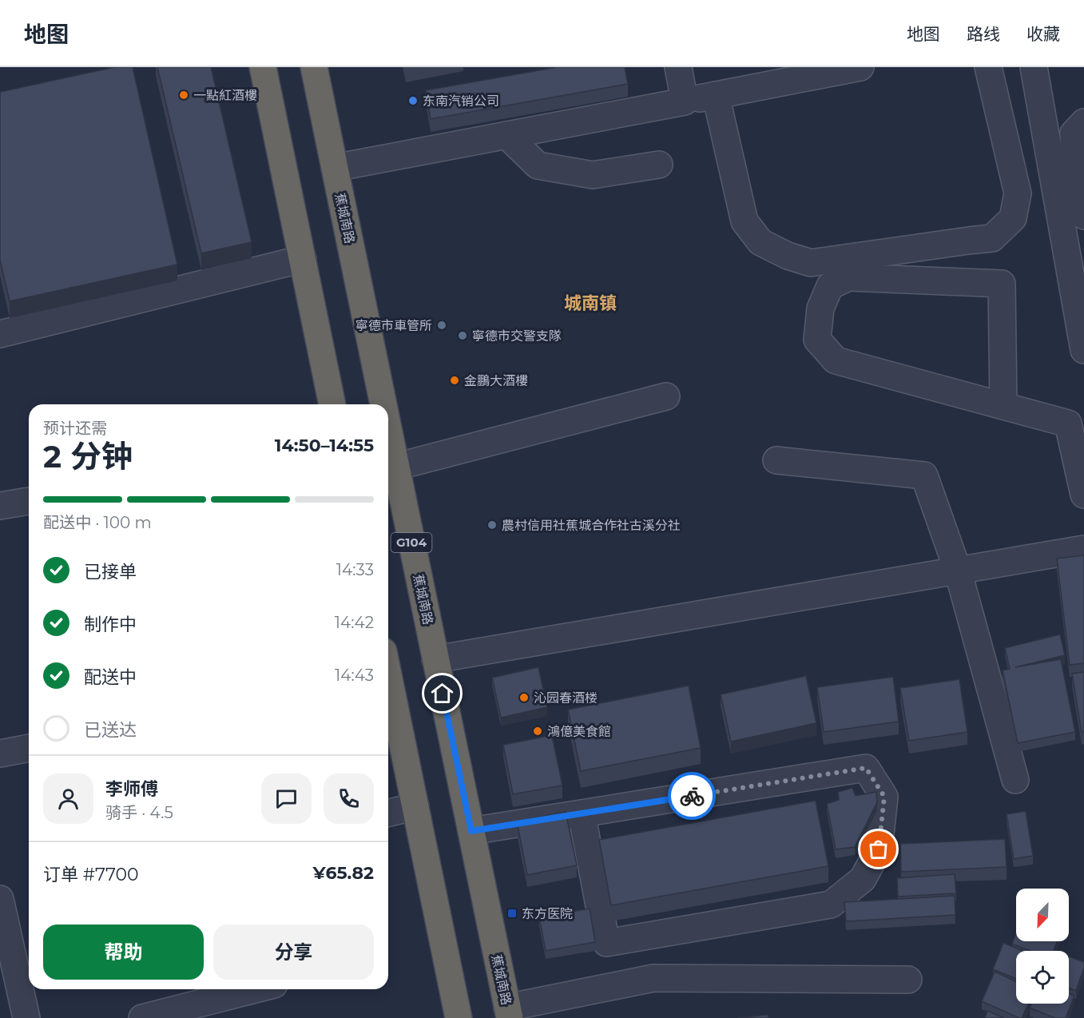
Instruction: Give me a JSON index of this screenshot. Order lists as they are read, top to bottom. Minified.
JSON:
{"streets":{"highway":["蕉城南路","G104"]},"districts":["城南镇"],"places":{"other":["一點紅酒樓","东南汽销公司","寧德市車管所","寧德市交警支隊","金鵬大酒樓","農村信用社蕉城合作社古溪分社","沁园春酒楼","鴻億美食館"],"transit":["东方医院"]},"north":"bottom left","page":{"header":"地图","nav":["地图","路线","收藏"],"heading":["2 分钟","预计还需","14:50–14:55"],"panel":["李师傅","骑手 · 4.5","订单 #7700","¥65.82"],"bar":"配送中 · 100 m","list":[["已接单","14:33"],["制作中","14:42"],["配送中","14:43"],"已送达"],"buttons":["帮助","分享"]}}
